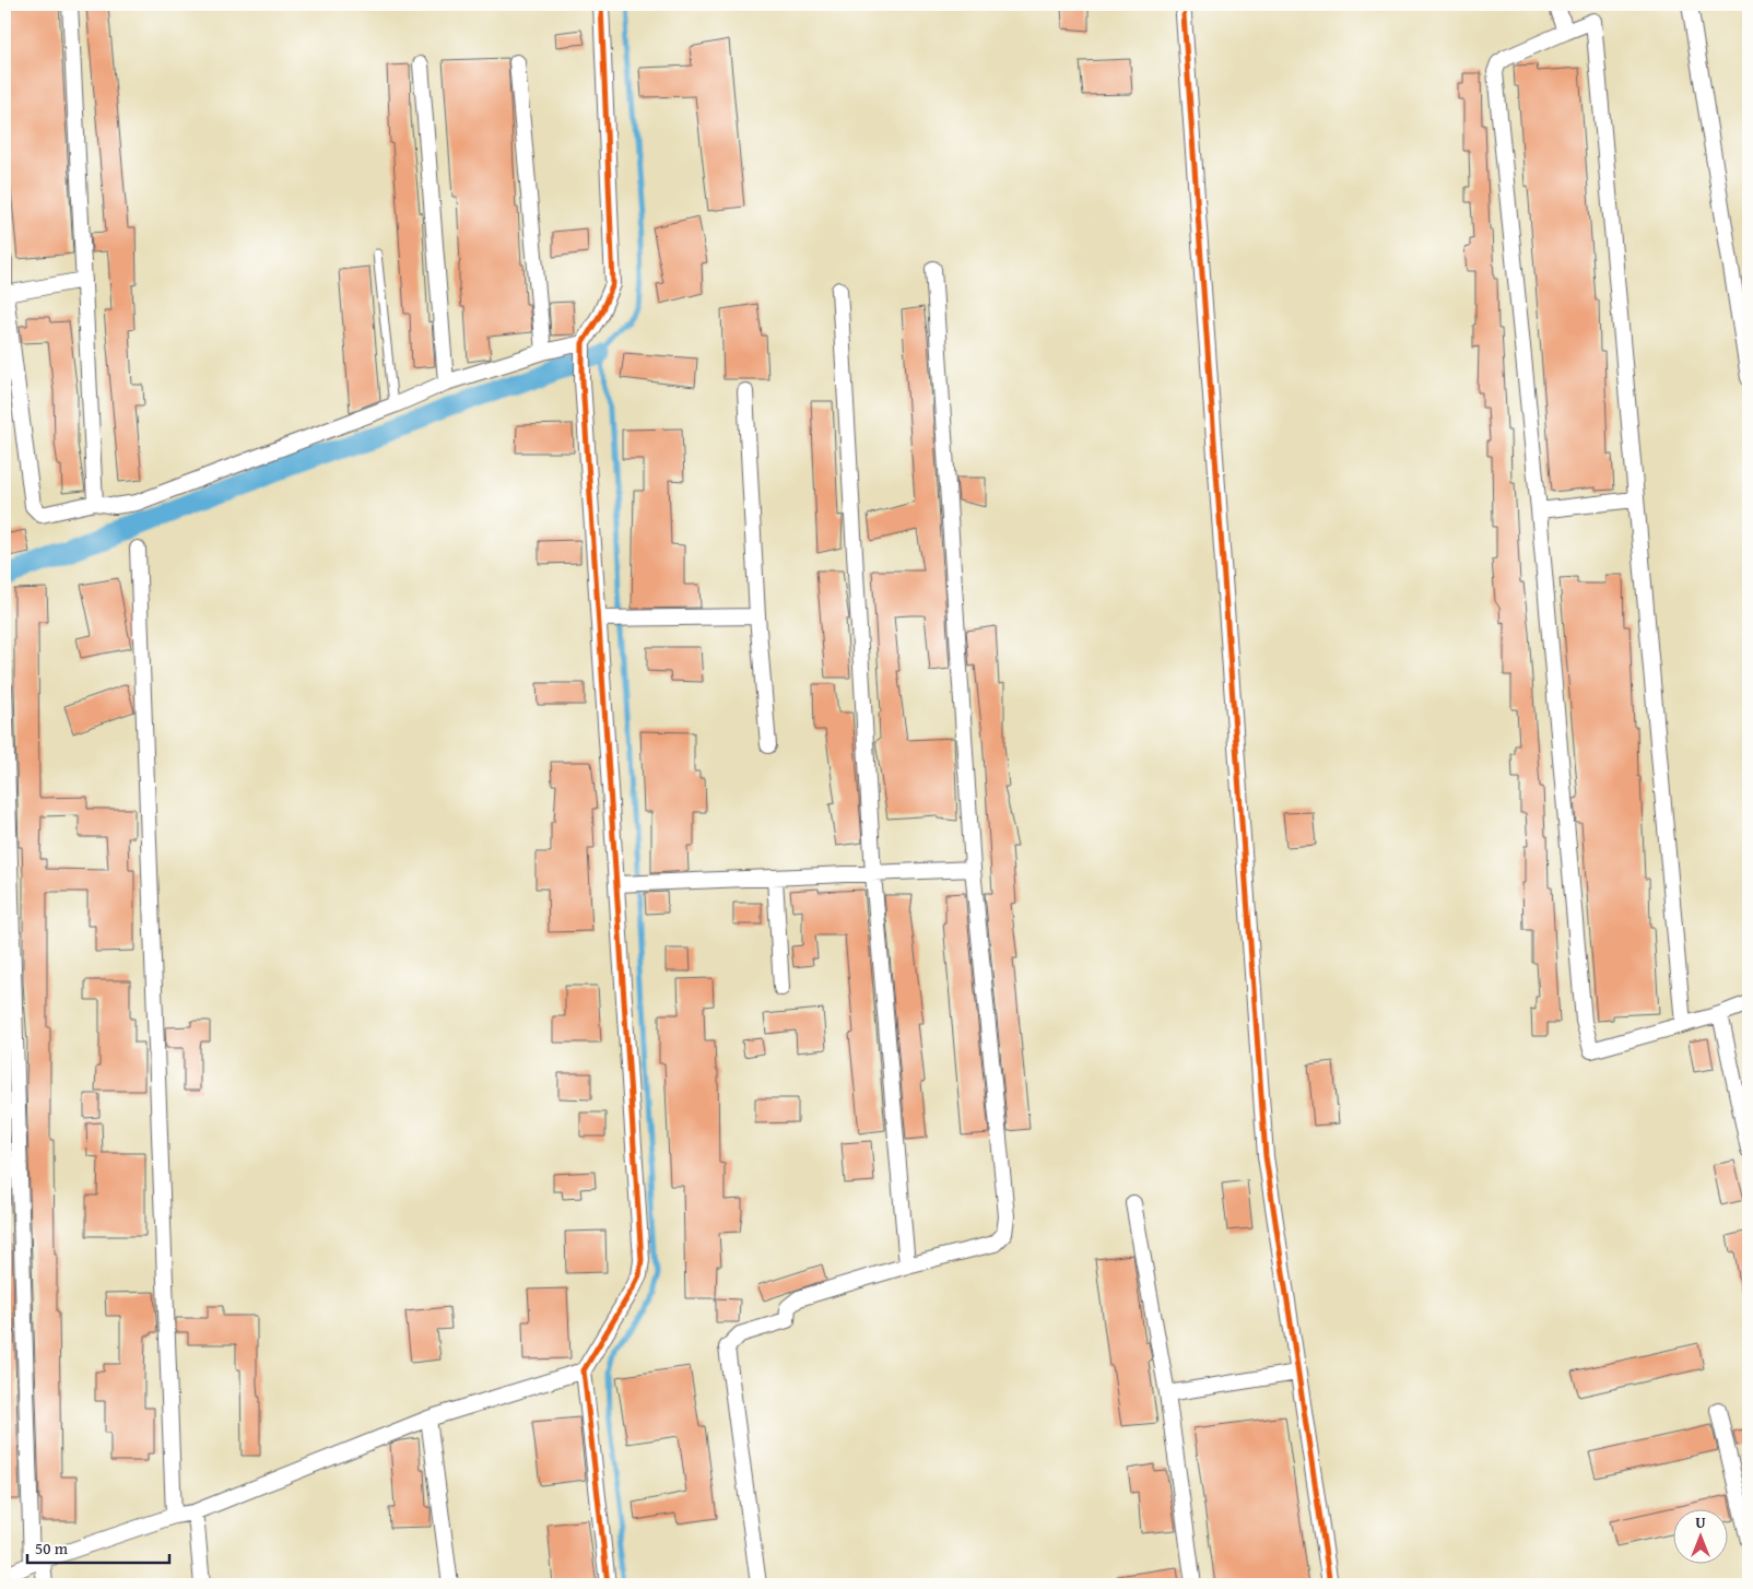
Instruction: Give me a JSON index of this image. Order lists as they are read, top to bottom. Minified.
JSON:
{"scale_bar":"50 m","north":"top"}
